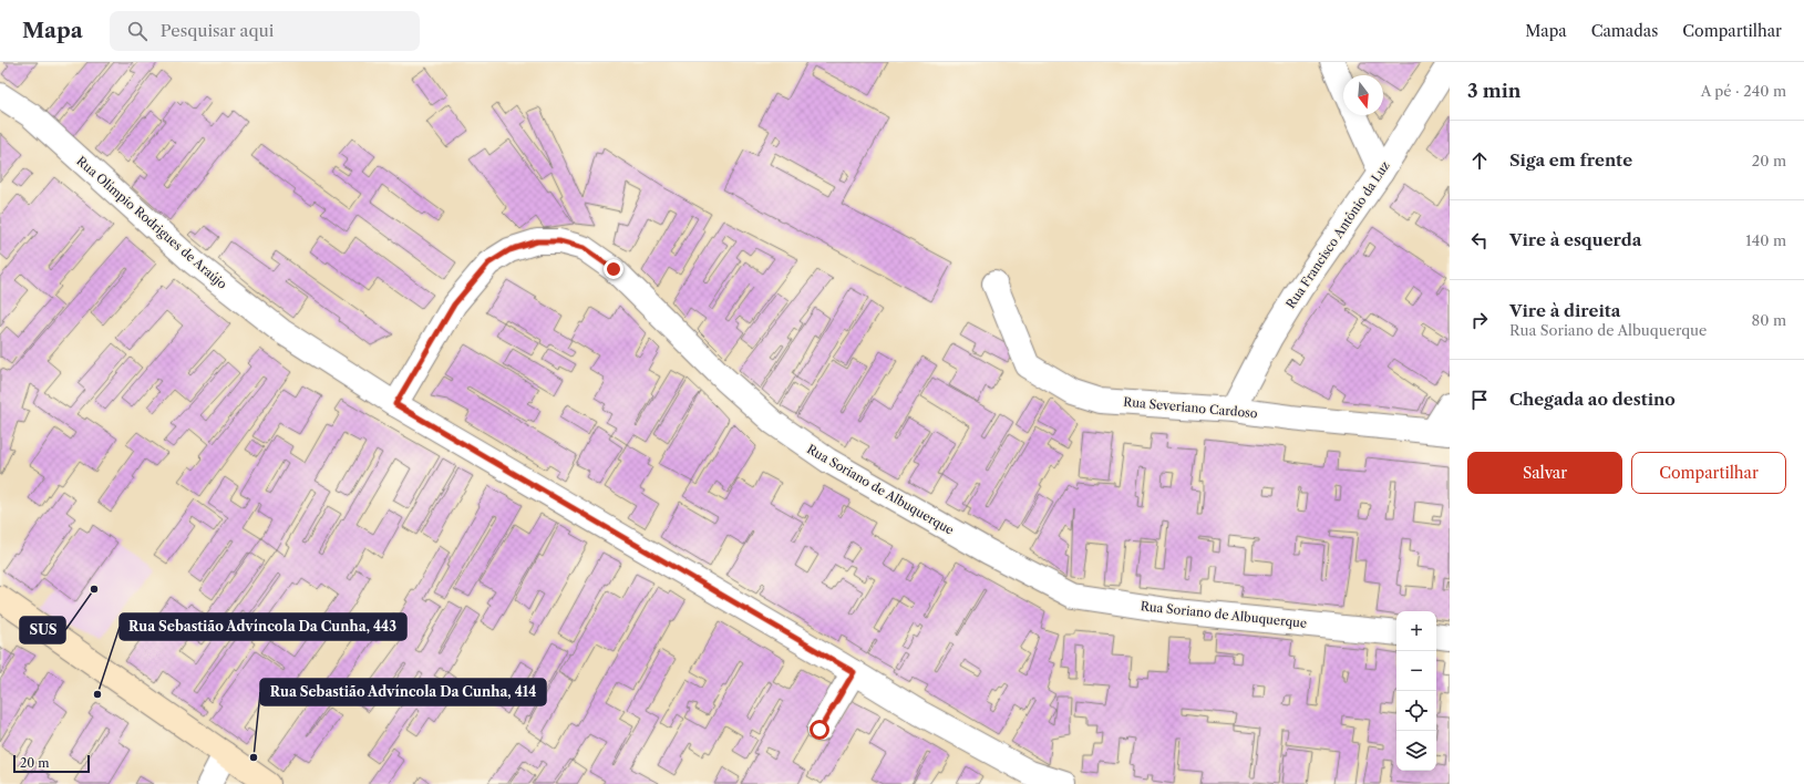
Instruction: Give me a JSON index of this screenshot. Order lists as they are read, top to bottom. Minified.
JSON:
{"streets":{"street":["Rua Olímpio Rodrigues de Araújo","Rua Francisco Antônio da Luz","Rua Severiano Cardoso","Rua Soriano de Albuquerque"]},"crossings":[["Rua Olímpio Rodrigues de Araújo","Rua Soriano de Albuquerque"],["Rua Francisco Antônio da Luz","Rua Severiano Cardoso"]],"places":["SUS","Rua Sebastião Advíncola Da Cunha, 443","Rua Sebastião Advíncola Da Cunha, 414"],"scale_bar":"20 m","north":"bottom","page":{"header":"Mapa","search":"Pesquisar aqui","nav":["Mapa","Camadas","Compartilhar"],"heading":["3 min","A pé · 240 m"],"list":[["Siga em frente","20 m"],["Vire à esquerda","140 m"],["Vire à direita","Rua Soriano de Albuquerque","80 m"],"Chegada ao destino"],"buttons":["Salvar","Compartilhar"],"map_buttons":["+","−"],"scale":"20 m"}}
